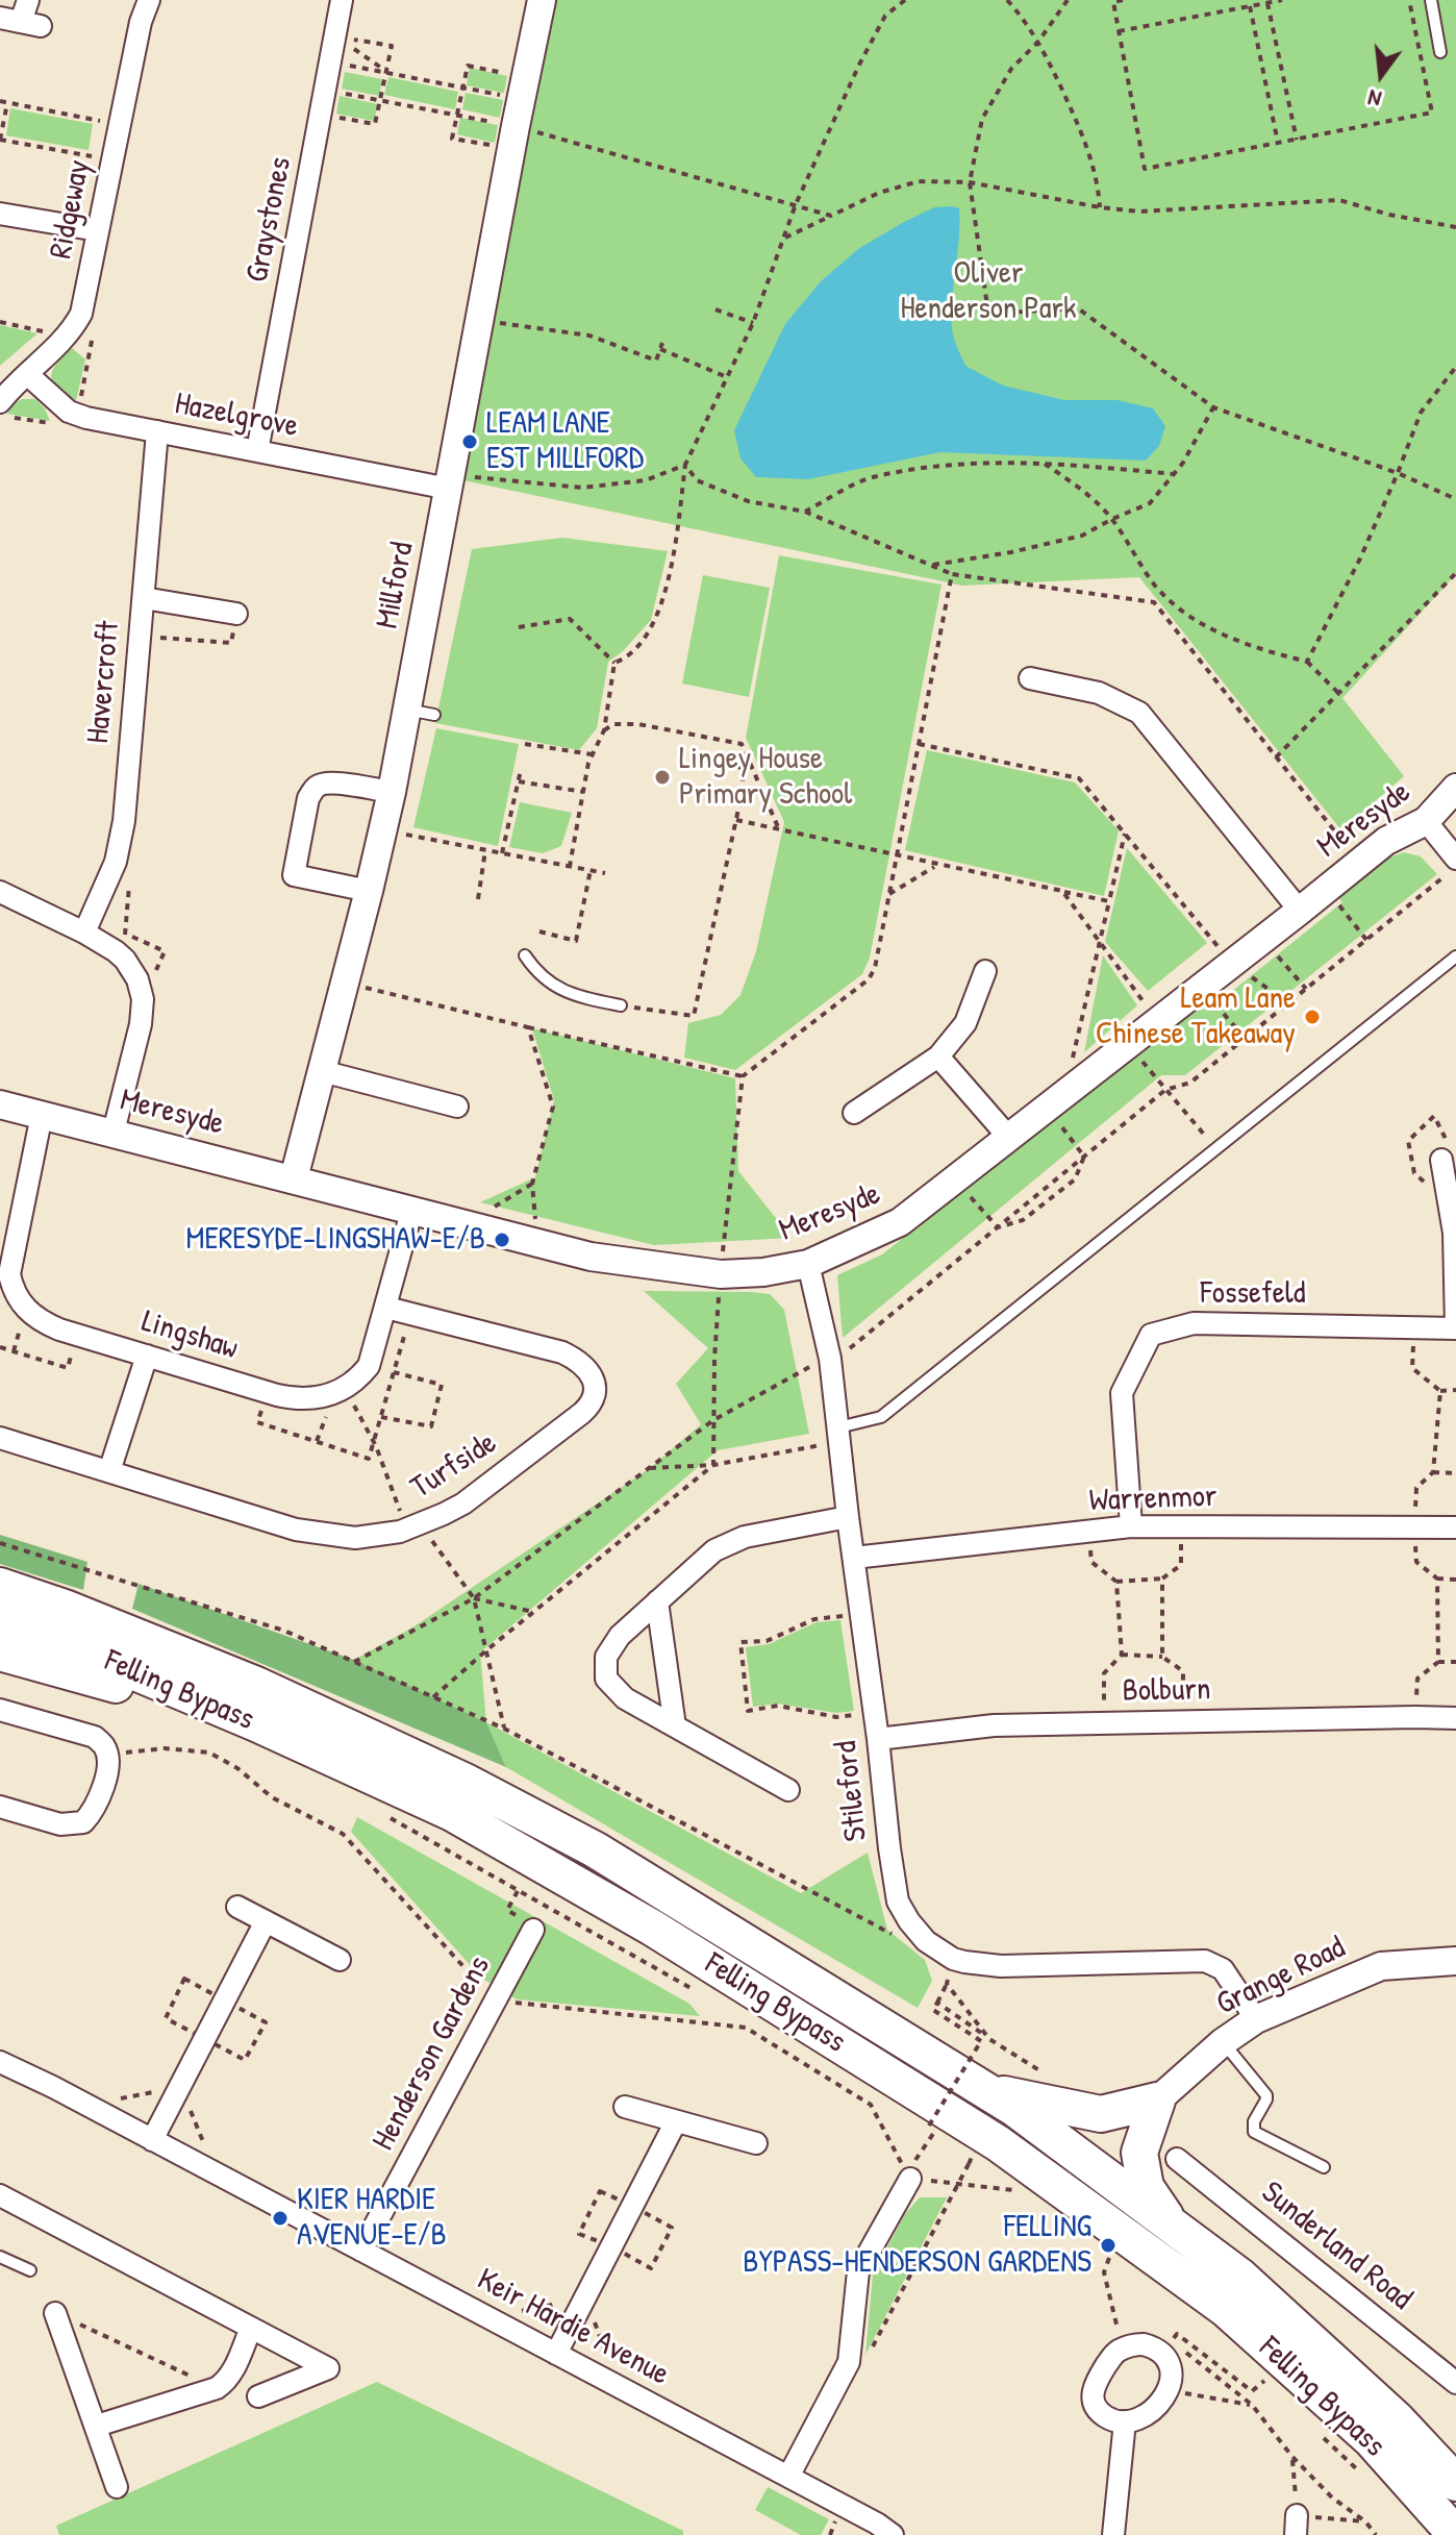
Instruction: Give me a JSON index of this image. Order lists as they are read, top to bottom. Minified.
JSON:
{"streets":{"highway":["Felling Bypass"],"street":["Ridgeway","Graystones","Hazelgrove","Millford","Havercroft","Meresyde","Fossefeld","Lingshaw","Turfside","Warrenmor","Bolburn","Stileford","Grange Road","Henderson Gardens","Sunderland Road","Keir Hardie Avenue"]},"crossings":[["Ridgeway","Hazelgrove"],["Graystones","Hazelgrove"],["Hazelgrove","Millford"],["Hazelgrove","Havercroft"],["Millford","Meresyde"],["Meresyde","Lingshaw"],["Meresyde","Stileford"],["Fossefeld","Warrenmor"],["Warrenmor","Stileford"],["Bolburn","Stileford"],["Stileford","Grange Road"],["Henderson Gardens","Keir Hardie Avenue"]],"parks":["Oliver Henderson Park"],"places":["LEAM LANE EST MILLFORD","Lingey House Primary School","Leam Lane Chinese Takeaway","MERESYDE-LINGSHAW-E/B","KIER HARDIE AVENUE-E/B","FELLING BYPASS-HENDERSON GARDENS"],"north":"bottom"}
